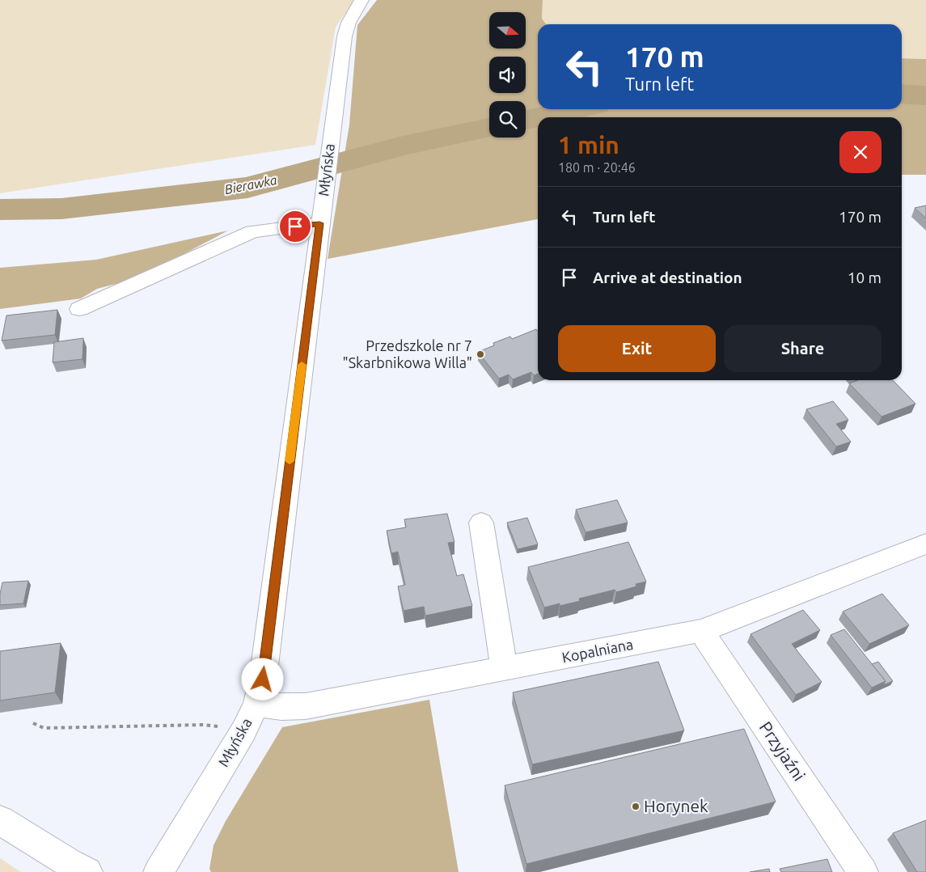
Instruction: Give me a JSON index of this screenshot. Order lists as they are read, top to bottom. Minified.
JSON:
{"streets":{"street":["Młyńska","Kopalniana","Przyjaźni"]},"crossings":[["Młyńska","Kopalniana"],["Kopalniana","Przyjaźni"]],"water":["Bierawka"],"places":["Przedszkole nr 7 \"Skarbnikowa Willa\"","Horynek"],"north":"right","page":{"turn":["170 m","Turn left"],"heading":["1 min","180 m · 20:46"],"list":[{"name":"Turn left","value":"170 m"},{"name":"Arrive at destination","value":"10 m"}],"buttons":["Exit","Share"]}}
